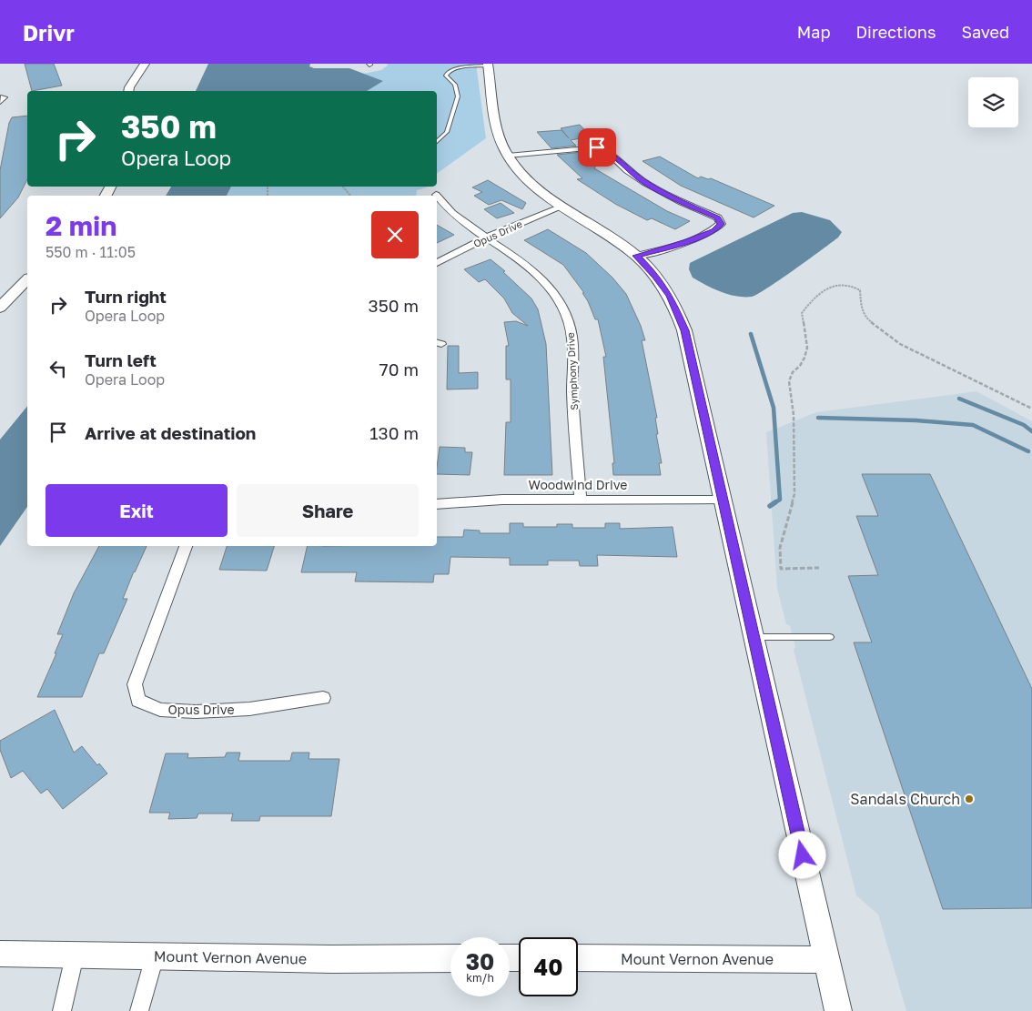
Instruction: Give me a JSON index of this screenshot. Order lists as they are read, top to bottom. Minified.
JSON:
{"streets":{"street":["Opus Drive","Symphony Drive","Woodwind Drive","Mount Vernon Avenue"]},"crossings":[["Opus Drive","Symphony Drive"],["Symphony Drive","Woodwind Drive"]],"places":["Sandals Church"],"page":{"header":"Drivr","nav":["Map","Directions","Saved"],"turn":["350 m","Opera Loop"],"heading":["2 min","550 m · 11:05"],"list":[{"name":"Turn right","note":"Opera Loop","value":"350 m"},{"name":"Turn left","note":"Opera Loop","value":"70 m"},{"name":"Arrive at destination","value":"130 m"}],"buttons":["Exit","Share"],"speed":"30 km/h","limit":"40"}}
